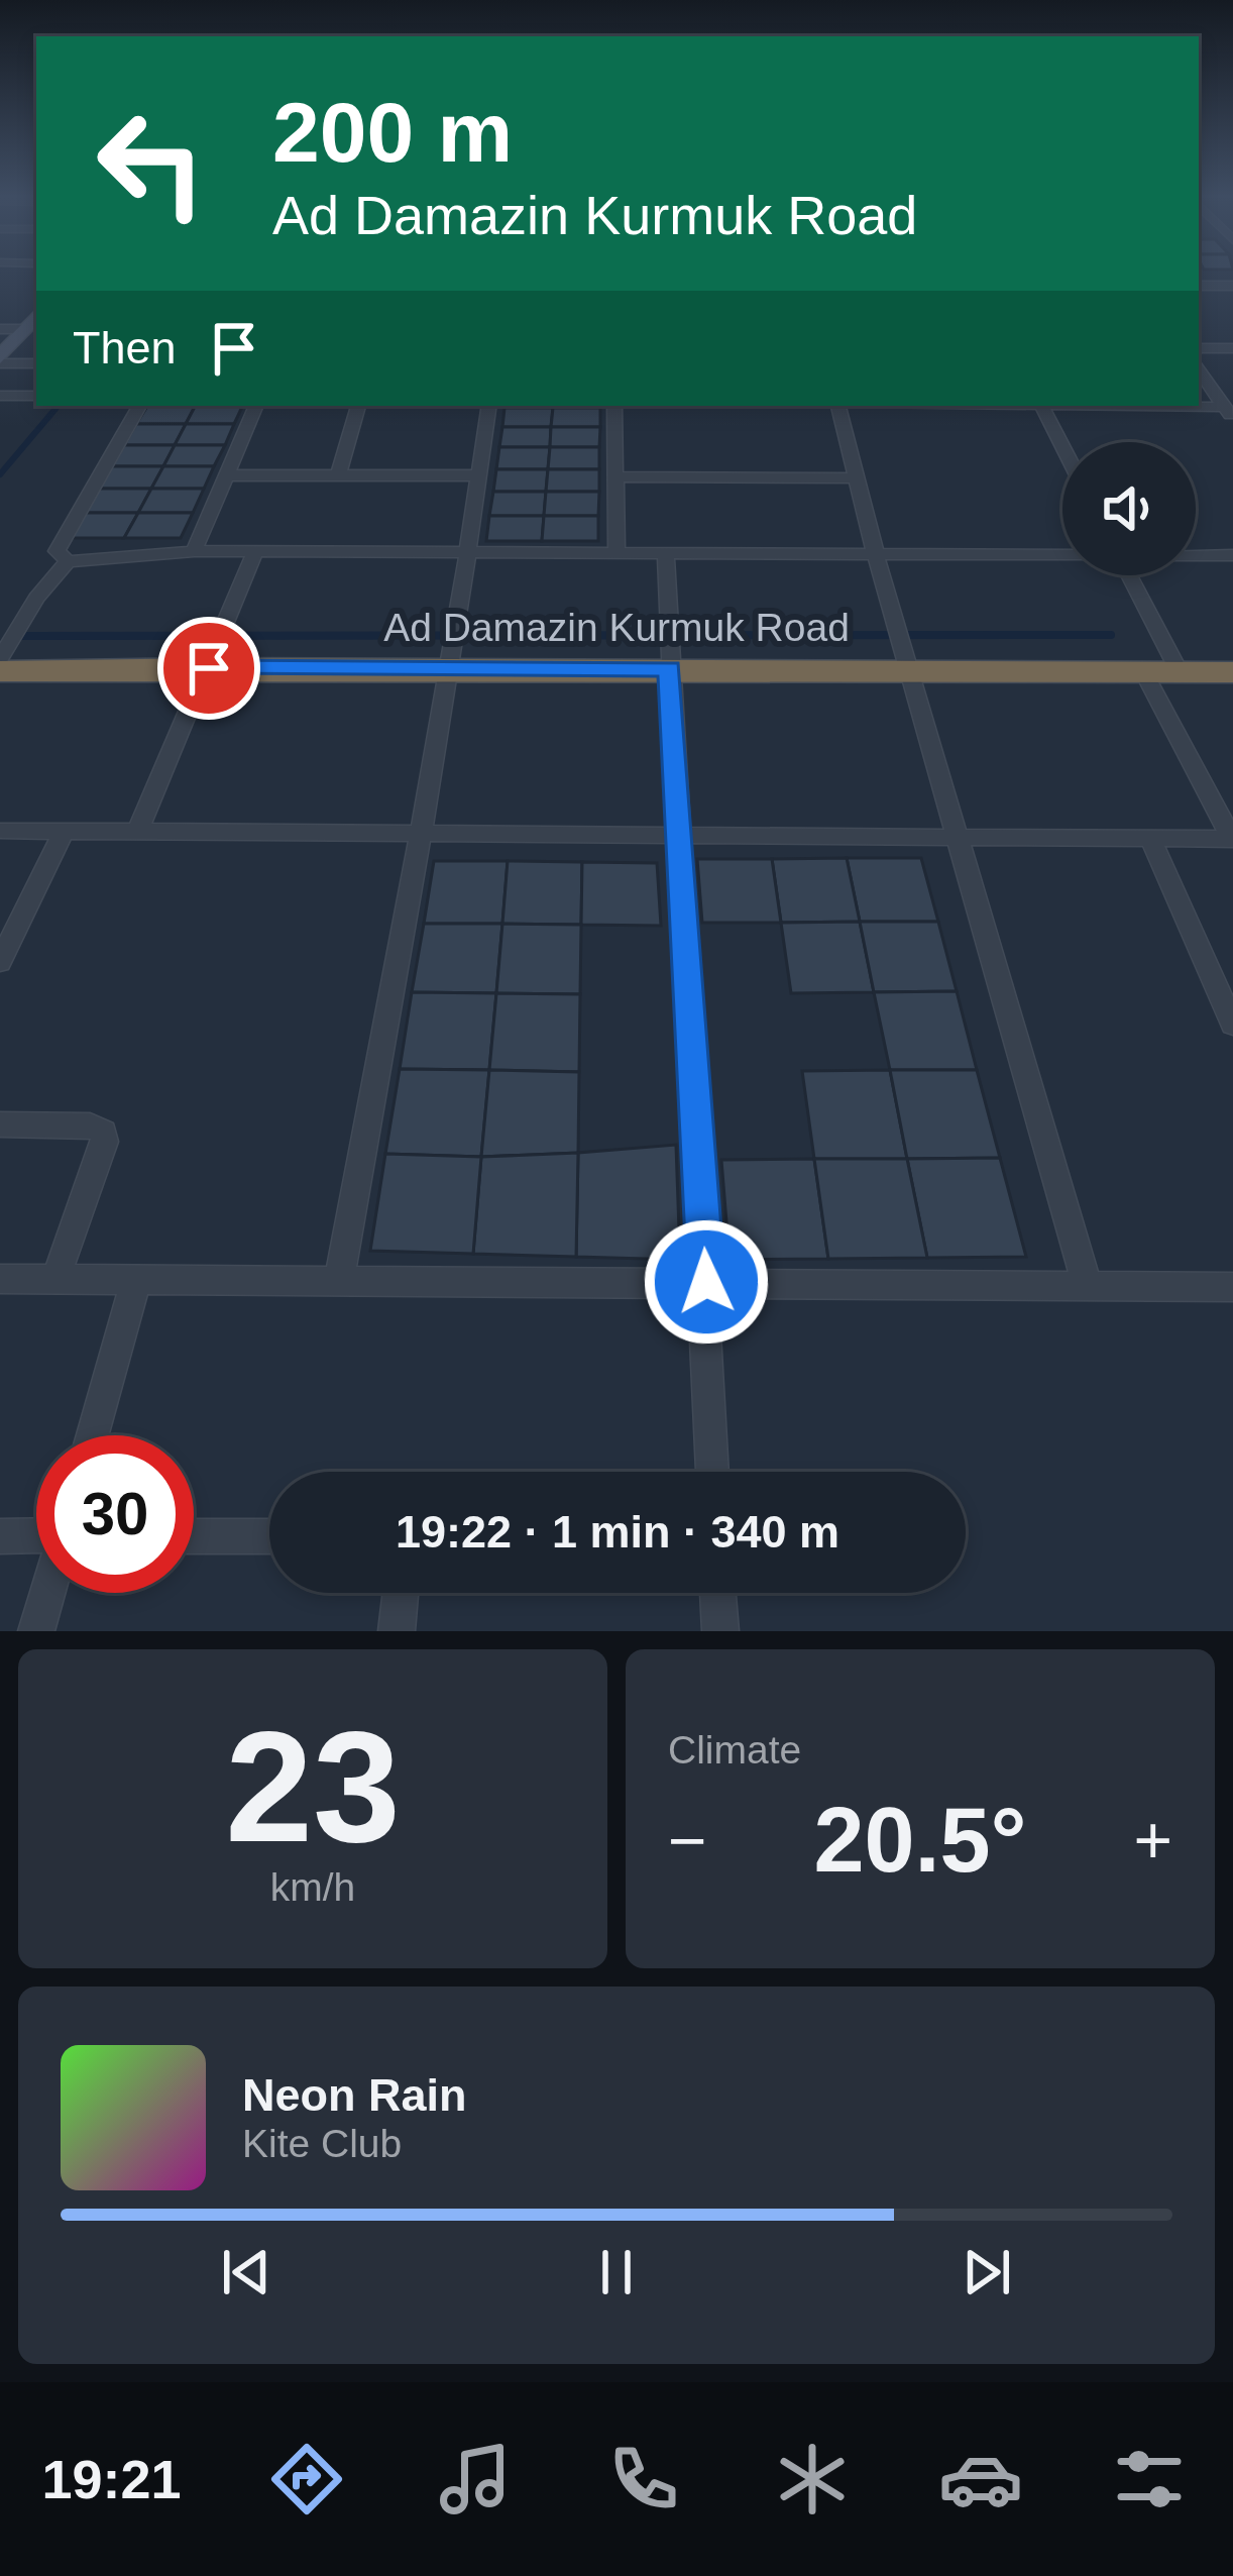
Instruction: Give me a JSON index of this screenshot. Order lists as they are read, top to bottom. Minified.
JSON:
{"streets":{"highway":["Ad Damazin Kurmuk Road"]},"page":{"turn":["200 m","Ad Damazin Kurmuk Road"],"then":"Then","limit":"30","trip":"19:22 · 1 min · 340 m","tile":[["23","km/h"],"Climate"],"heat":["−","20.5°","+"],"song":["Neon Rain","Kite Club"],"tabs":"19:21"}}
